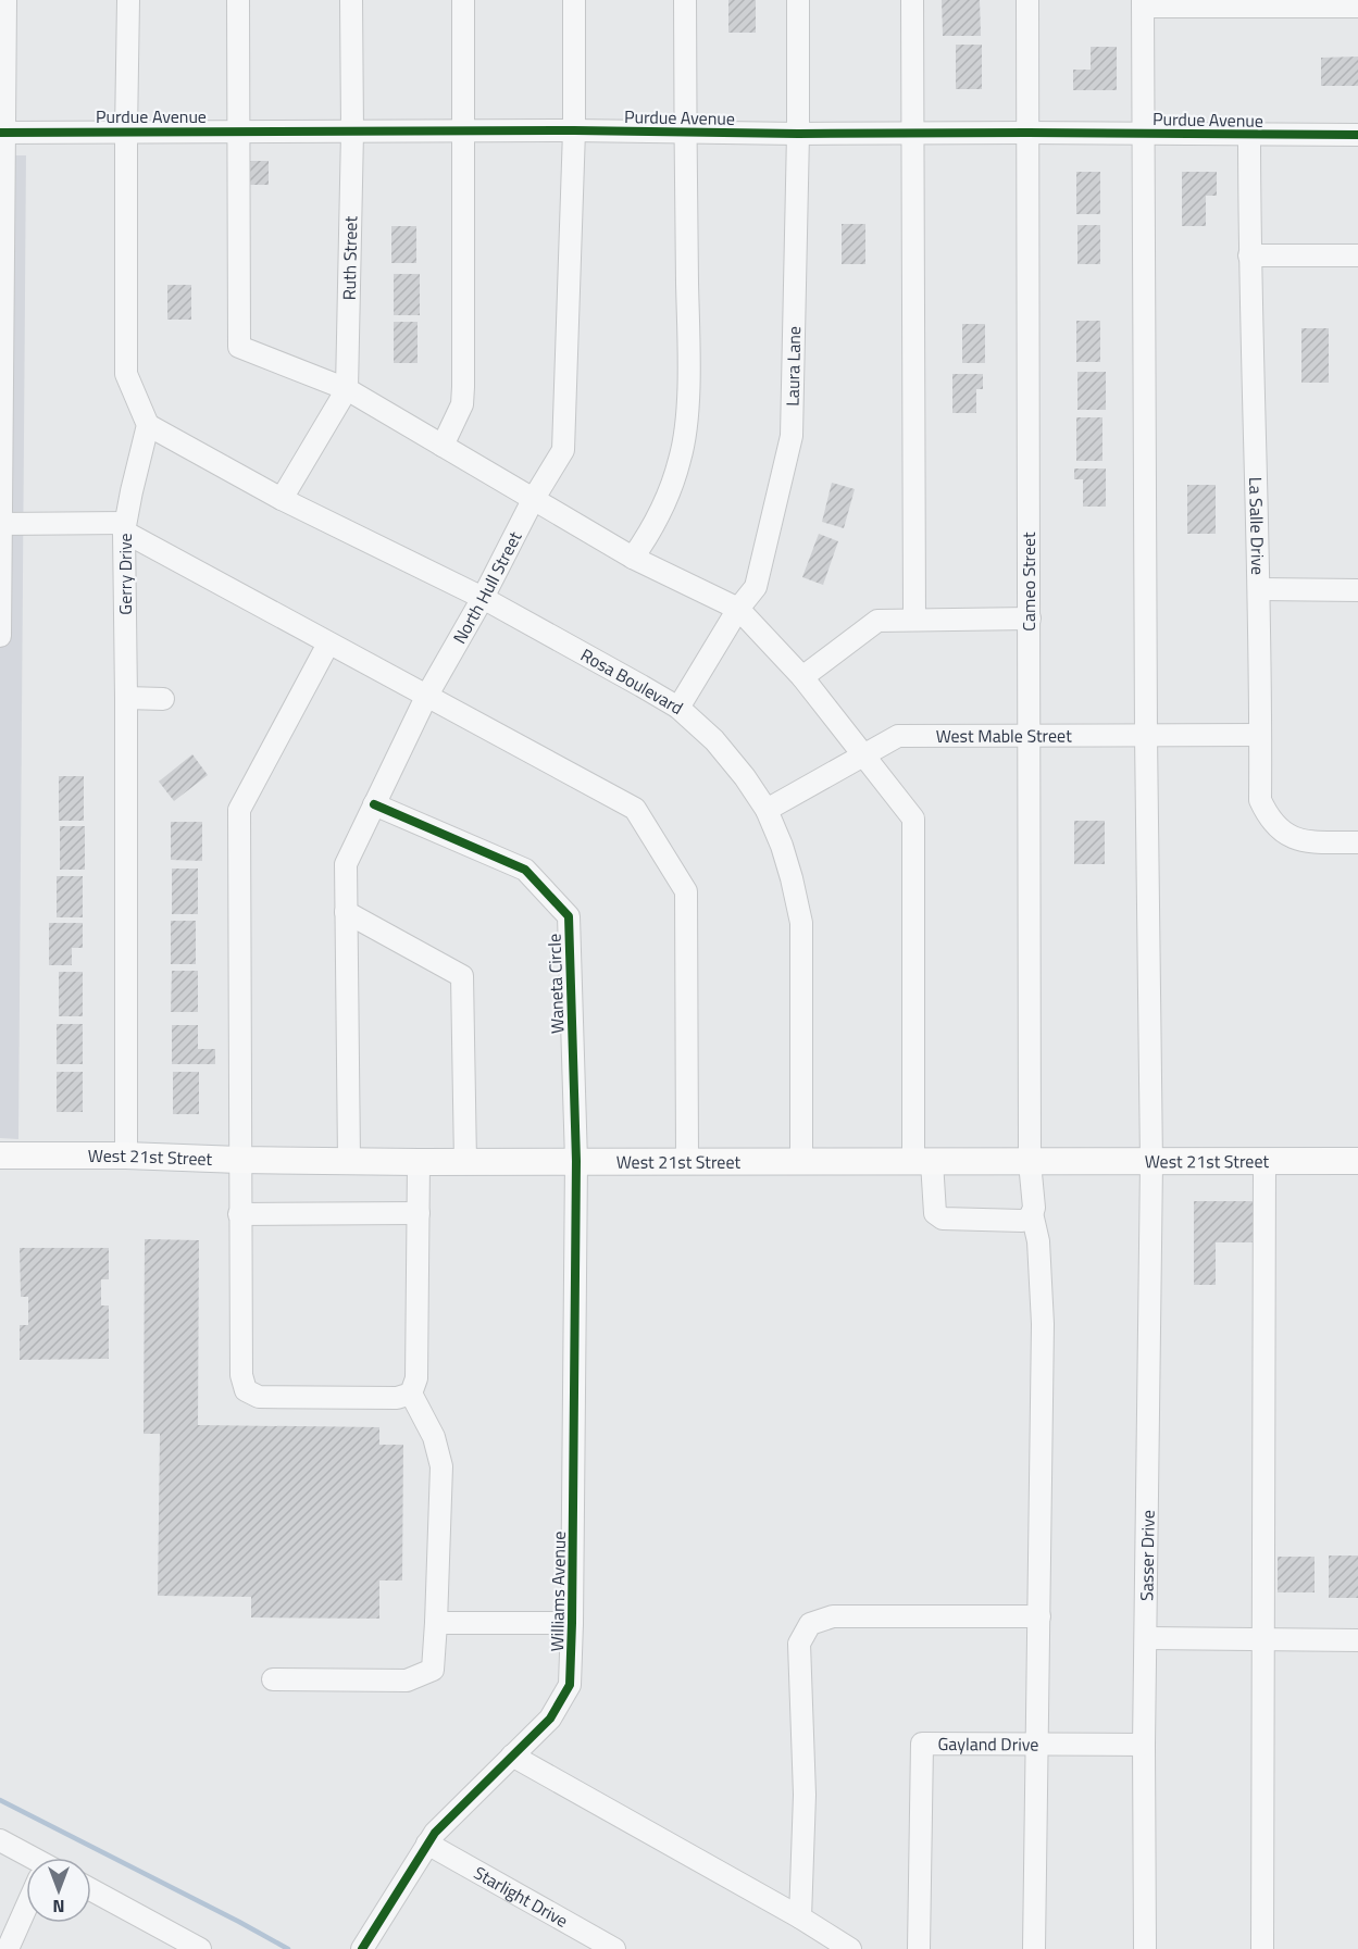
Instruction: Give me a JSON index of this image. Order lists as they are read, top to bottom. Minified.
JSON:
{"streets":{"main road":["West 21st Street"],"street":["Purdue Avenue","Ruth Street","Laura Lane","La Salle Drive","Gerry Drive","Cameo Street","North Hull Street","Rosa Boulevard","West Mable Street","Waneta Circle","Sasser Drive","Williams Avenue","Gayland Drive","Starlight Drive"]},"crossings":[["Purdue Avenue","Ruth Street"],["Purdue Avenue","Laura Lane"],["Purdue Avenue","La Salle Drive"],["Purdue Avenue","Cameo Street"],["Purdue Avenue","North Hull Street"],["Purdue Avenue","Sasser Drive"],["Ruth Street","Rosa Boulevard"],["Laura Lane","Rosa Boulevard"],["La Salle Drive","West Mable Street"],["Gerry Drive","Rosa Boulevard"],["Gerry Drive","West 21st Street"],["Cameo Street","West Mable Street"],["Cameo Street","West 21st Street"],["Cameo Street","Gayland Drive"],["North Hull Street","Rosa Boulevard"],["North Hull Street","Waneta Circle"],["North Hull Street","West 21st Street"],["Rosa Boulevard","West Mable Street"],["Rosa Boulevard","West 21st Street"],["West Mable Street","Sasser Drive"],["Waneta Circle","West 21st Street"],["Waneta Circle","Williams Avenue"],["West 21st Street","Sasser Drive"],["West 21st Street","Williams Avenue"],["Sasser Drive","Gayland Drive"],["Williams Avenue","Starlight Drive"]],"north":"bottom"}
